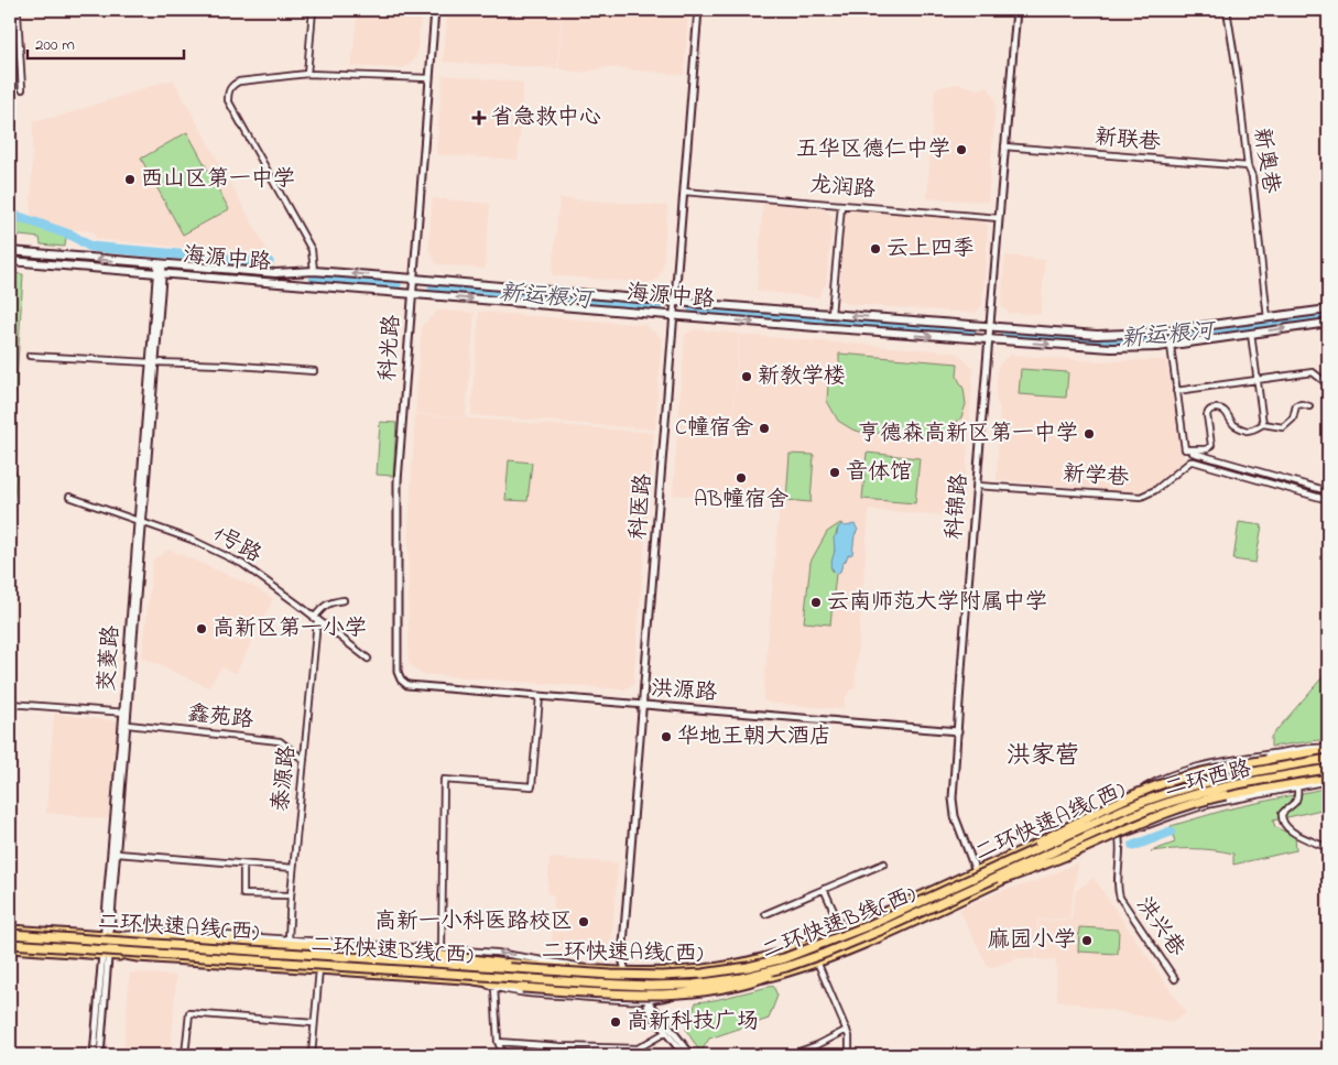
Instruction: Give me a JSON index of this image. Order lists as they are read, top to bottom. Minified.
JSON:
{"streets":{"main road":["海源中路","二环西路","二环快速A线(西)","二环快速B线(西)"],"street":["新联巷","新奥巷","龙润路","科光路","新学巷","科医路","科锦路","1号路","茭菱路","洪源路","鑫苑路","泰源路","洪兴巷"]},"crossings":[["新联巷","新奥巷"],["新联巷","科锦路"],["新奥巷","海源中路"],["龙润路","科医路"],["龙润路","科锦路"],["海源中路","科光路"],["海源中路","科医路"],["海源中路","科锦路"],["海源中路","茭菱路"],["科光路","洪源路"],["新学巷","科锦路"],["科医路","洪源路"],["科医路","二环西路"],["科锦路","洪源路"],["科锦路","二环西路"],["1号路","茭菱路"],["1号路","泰源路"],["茭菱路","鑫苑路"],["茭菱路","二环西路"],["鑫苑路","泰源路"],["二环西路","洪兴巷"]],"districts":["洪家营"],"water":["新运粮河"],"places":{"health":["省急救中心"],"other":["五华区德仁中学","西山区第一中学","云上四季","新教学楼","C幢宿舍","亨德森高新区第一中学","音体馆","AB幢宿舍","云南师范大学附属中学","高新区第一小学","华地王朝大酒店","高新一小科医路校区","麻园小学","高新科技广场"]},"scale_bar":"200 m"}
